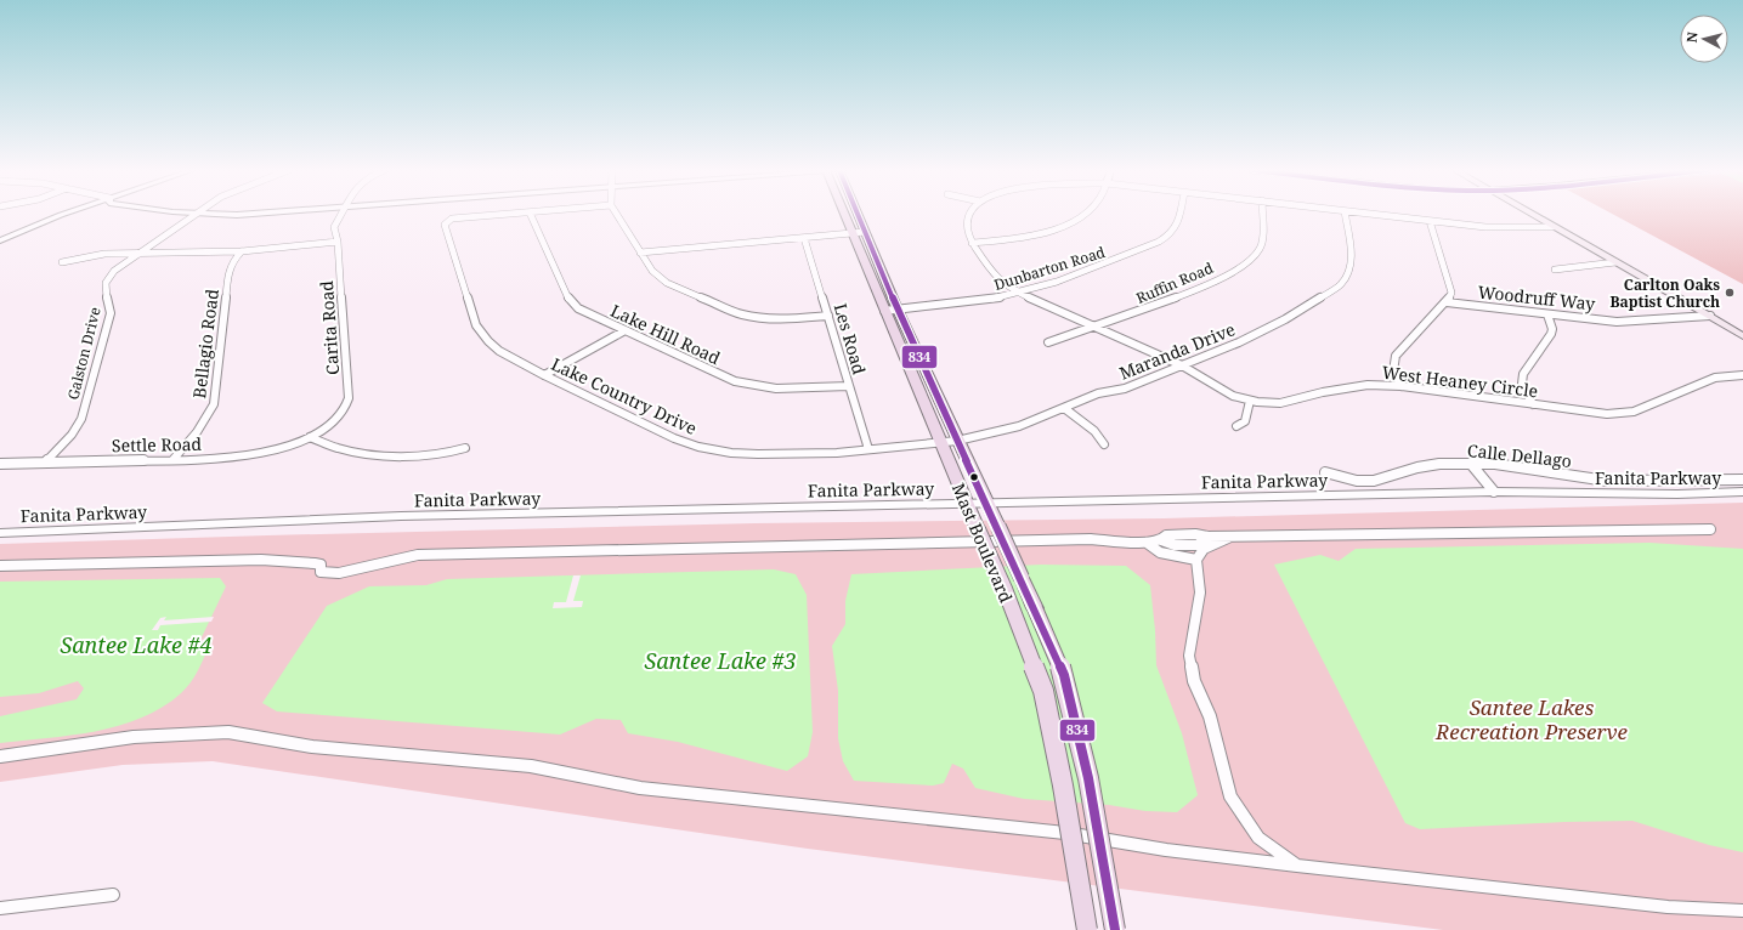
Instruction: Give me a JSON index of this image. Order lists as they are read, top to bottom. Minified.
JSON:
{"streets":{"main road":["Mast Boulevard"],"street":["Dunbarton Road","Ruffin Road","Woodruff Way","Carita Road","Lake Hill Road","Les Road","Bellagio Road","Maranda Drive","Galston Drive","West Heaney Circle","Lake Country Drive","Settle Road","Calle Dellago","Fanita Parkway"]},"crossings":[["Dunbarton Road","West Heaney Circle"],["Dunbarton Road","Mast Boulevard"],["Ruffin Road","West Heaney Circle"],["Carita Road","Settle Road"],["Lake Hill Road","Les Road"],["Les Road","Lake Country Drive"],["Bellagio Road","Settle Road"],["Maranda Drive","West Heaney Circle"],["Maranda Drive","Lake Country Drive"],["Maranda Drive","Mast Boulevard"],["Galston Drive","Settle Road"],["Lake Country Drive","Mast Boulevard"],["Fanita Parkway","Mast Boulevard"]],"water":["Santee Lake #4","Santee Lake #3"],"parks":["Santee Lakes Recreation Preserve"],"places":["Carlton Oaks Baptist Church"],"lines":["transit line 834"],"north":"left"}
